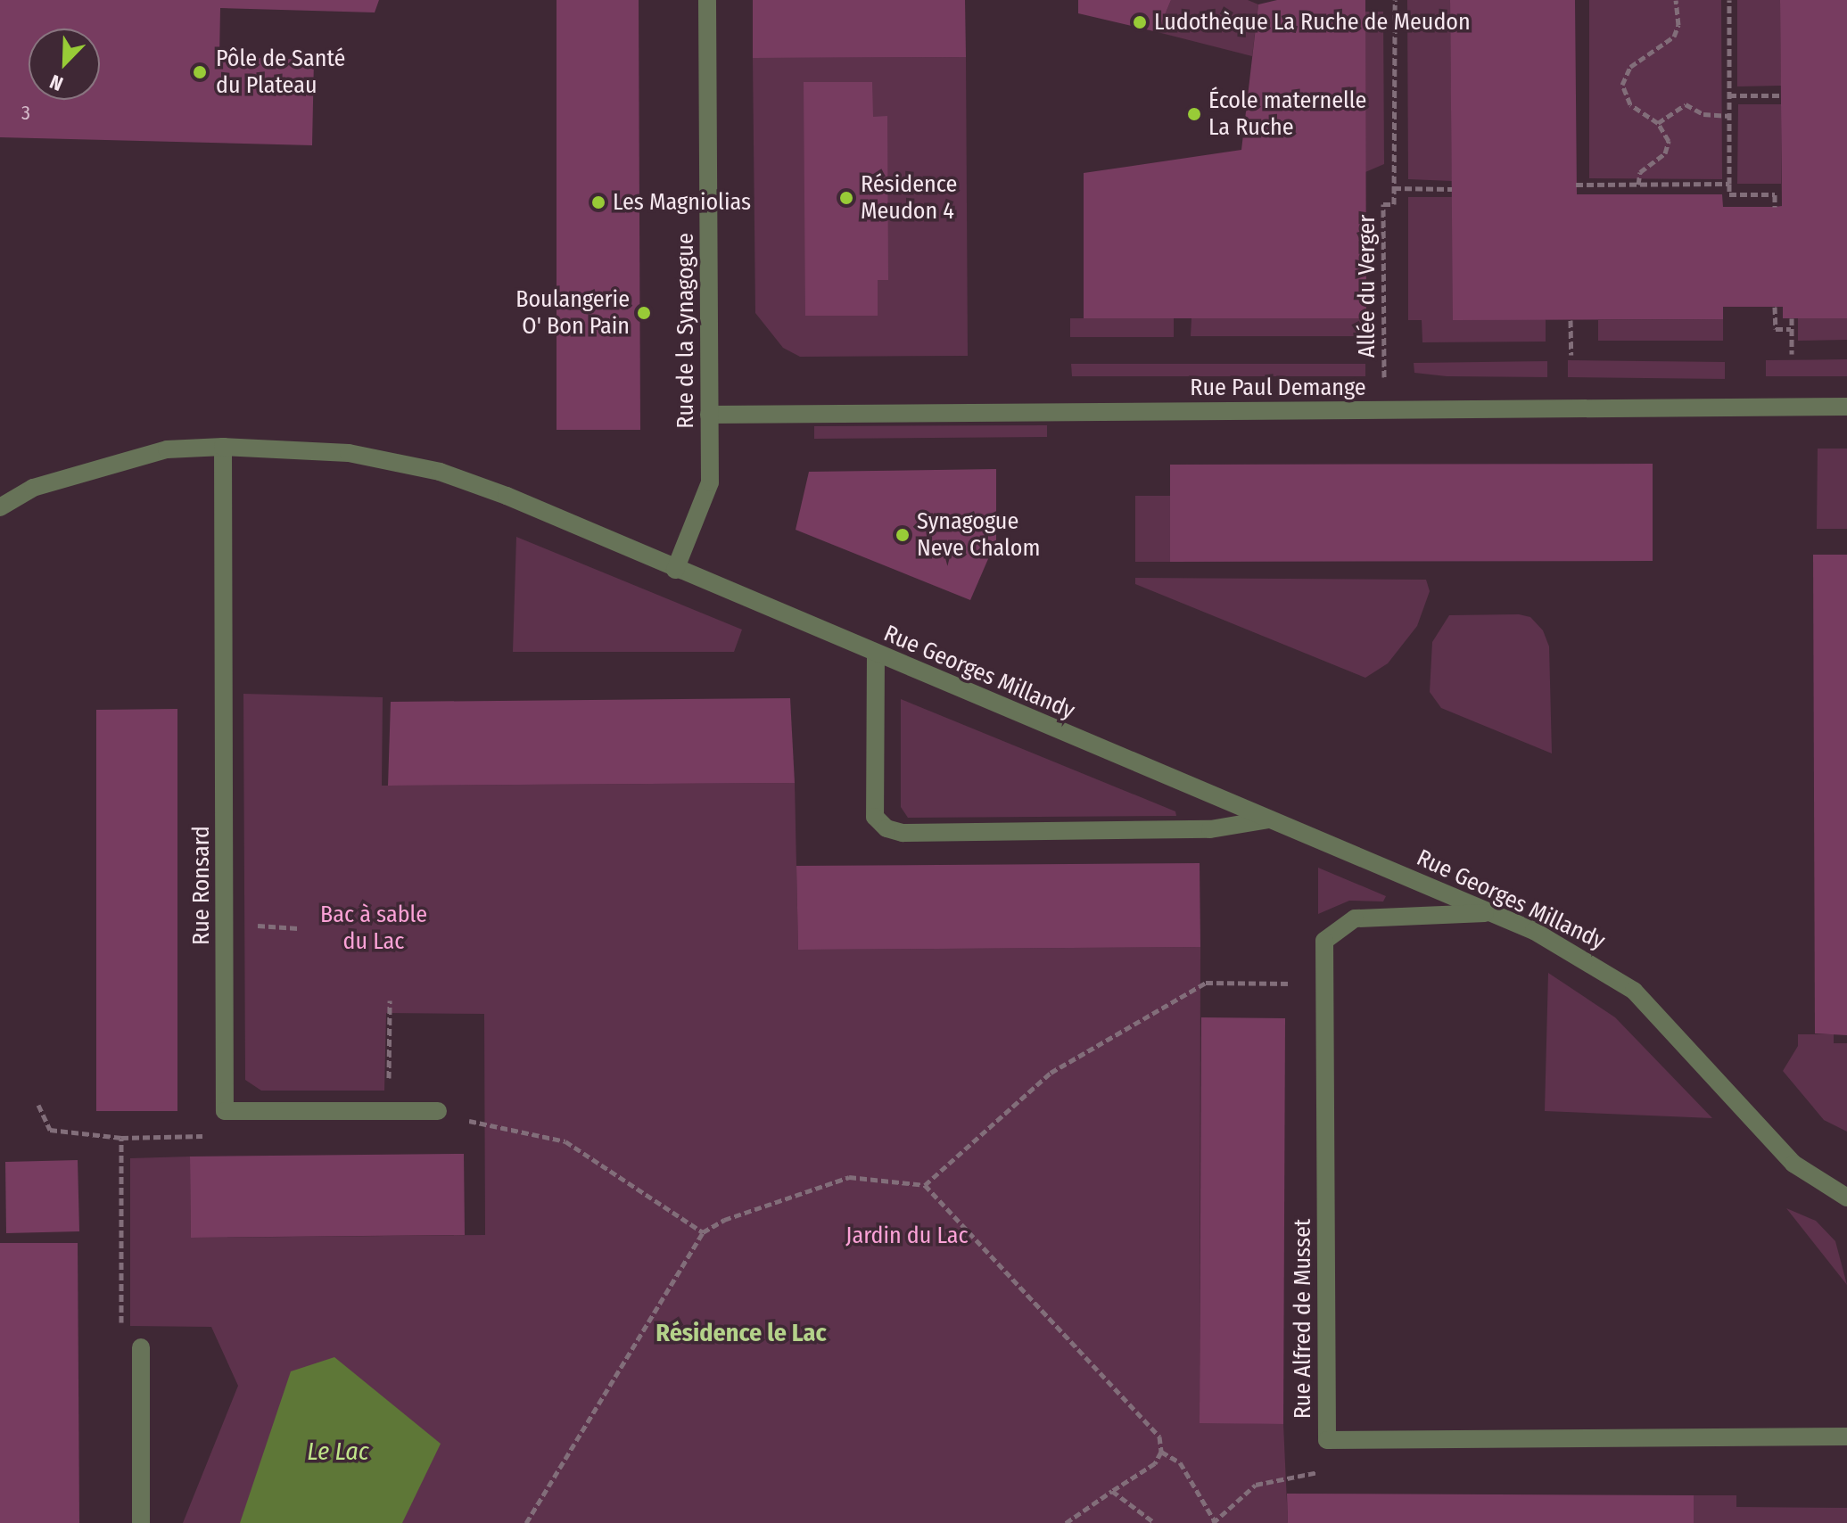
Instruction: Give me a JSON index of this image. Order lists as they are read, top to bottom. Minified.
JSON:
{"streets":{"street":["Rue de la Synagogue","Rue Paul Demange","Rue Georges Millandy","Rue Ronsard","Rue Alfred de Musset"],"path":["Allée du Verger"]},"crossings":[["Allée du Verger","Rue Paul Demange"],["Rue de la Synagogue","Rue Paul Demange"],["Rue de la Synagogue","Rue Georges Millandy"],["Rue Georges Millandy","Rue Ronsard"],["Rue Georges Millandy","Rue Alfred de Musset"]],"districts":["Résidence le Lac"],"water":["Le Lac"],"parks":["Bac à sable du Lac","Jardin du Lac"],"places":["Ludothèque La Ruche de Meudon","Pôle de Santé du Plateau","École maternelle La Ruche","Résidence Meudon 4","Les Magniolias","Boulangerie O' Bon Pain","Synagogue Neve Chalom"],"house_numbers":["3"],"north":"bottom left"}
